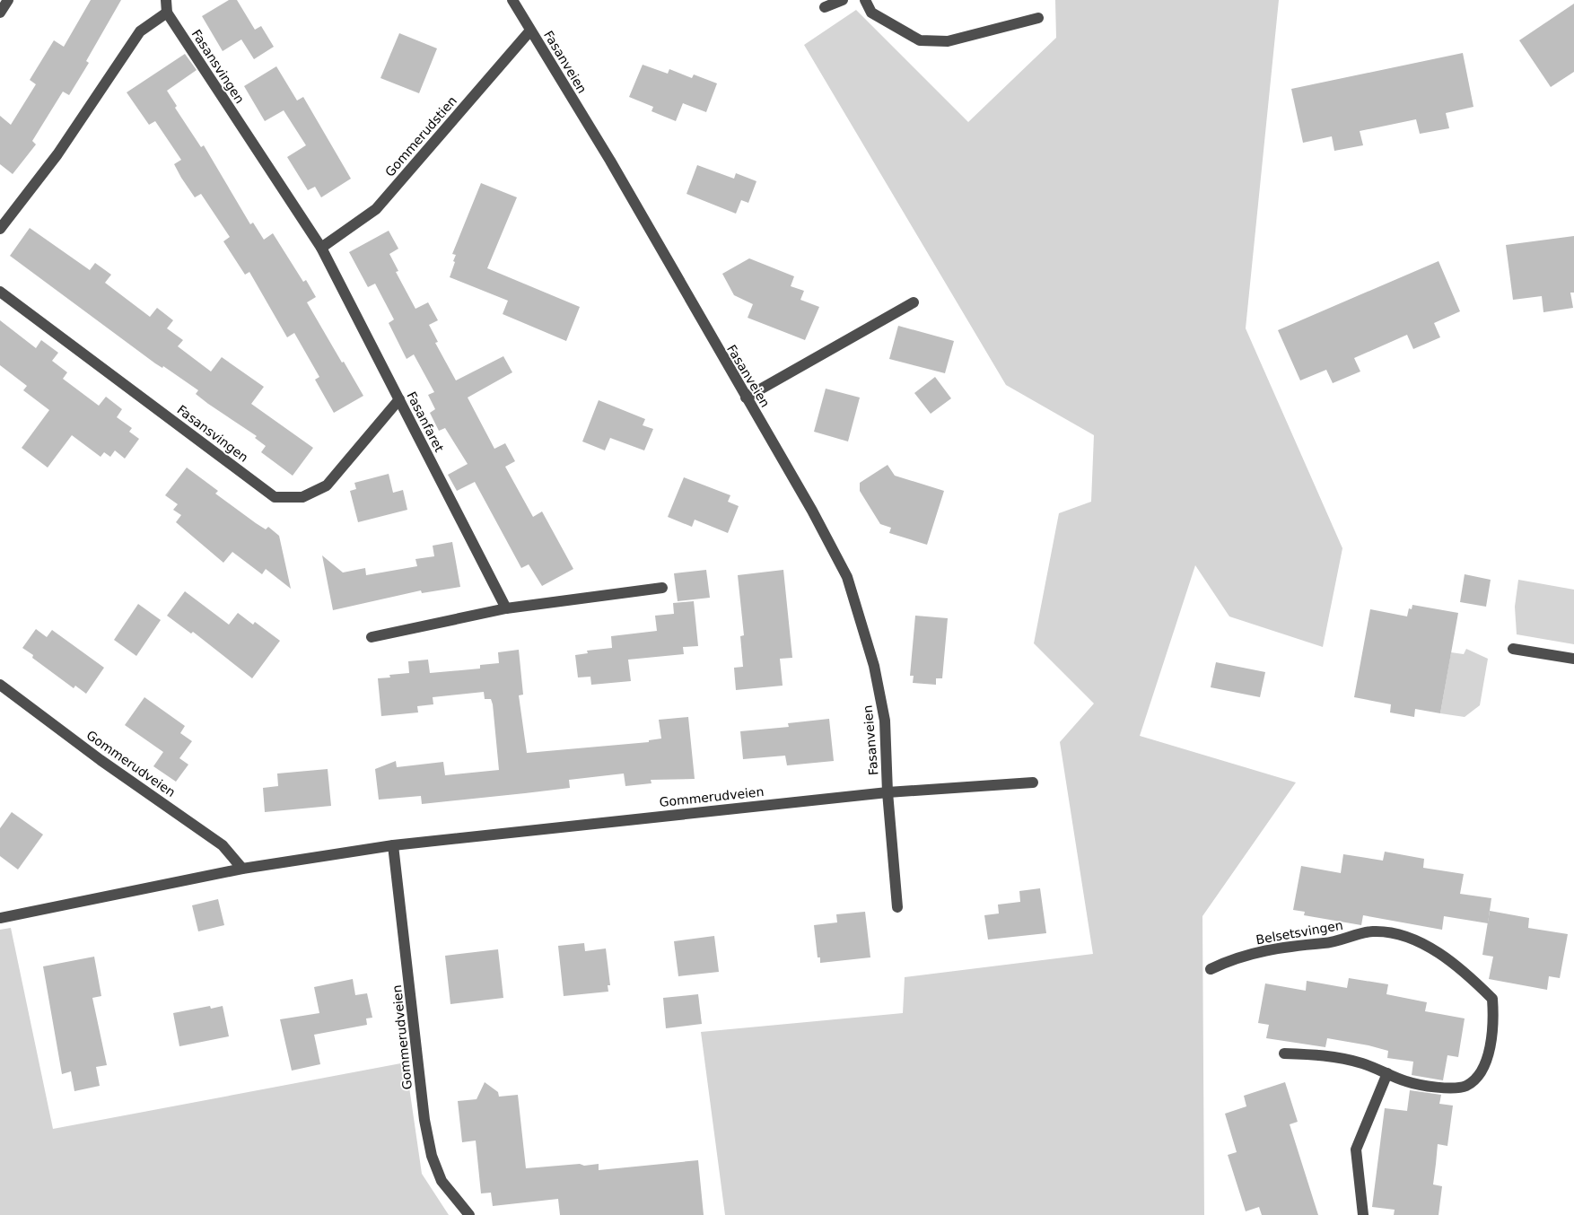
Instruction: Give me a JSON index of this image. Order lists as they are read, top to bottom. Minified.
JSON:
{"streets":{"street":["Fasanveien","Fasansvingen","Gommerudstien","Fasanfaret","Gommerudveien","Belsetsvingen"]},"crossings":[["Fasanveien","Gommerudstien"],["Fasanveien","Gommerudveien"],["Fasansvingen","Gommerudstien"],["Fasansvingen","Fasanfaret"],["Gommerudstien","Fasanfaret"]]}
